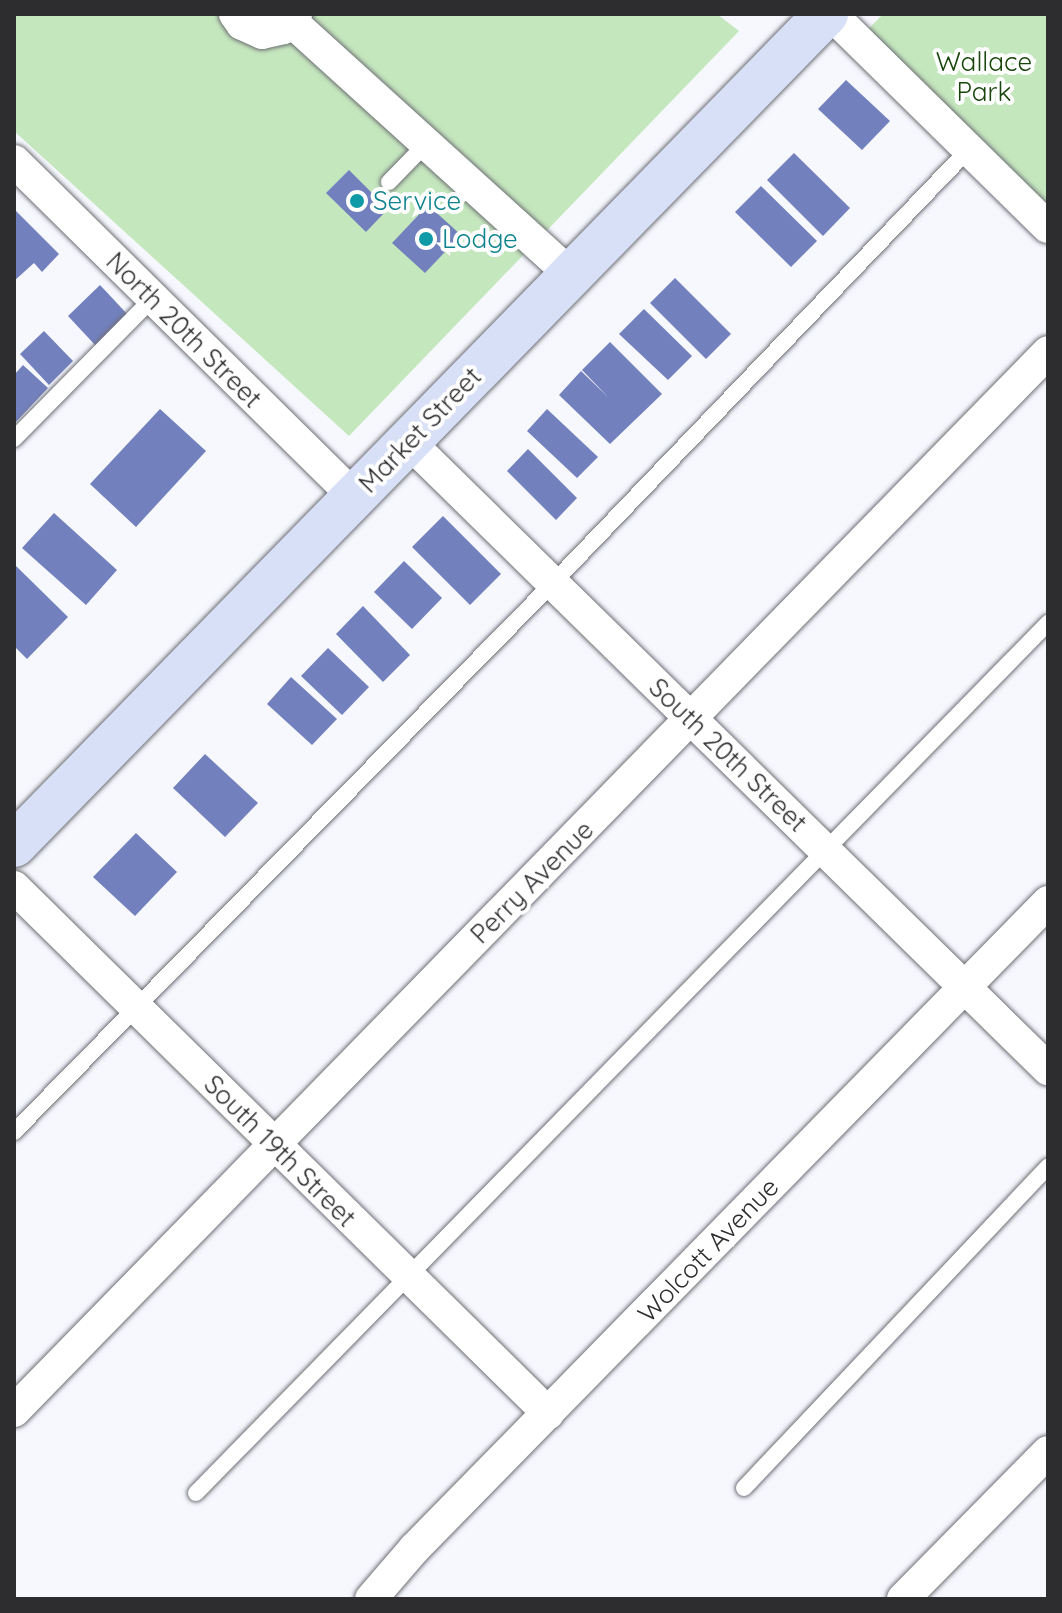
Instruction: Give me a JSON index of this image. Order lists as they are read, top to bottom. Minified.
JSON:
{"streets":{"main road":["Market Street"],"street":["North 20th Street","South 20th Street","Perry Avenue","South 19th Street","Wolcott Avenue"]},"crossings":[["North 20th Street","Market Street"],["Market Street","South 20th Street"],["South 20th Street","Perry Avenue"],["South 20th Street","Wolcott Avenue"],["Perry Avenue","South 19th Street"],["South 19th Street","Wolcott Avenue"]],"parks":["Wallace Park"],"places":["Service","Lodge"]}
